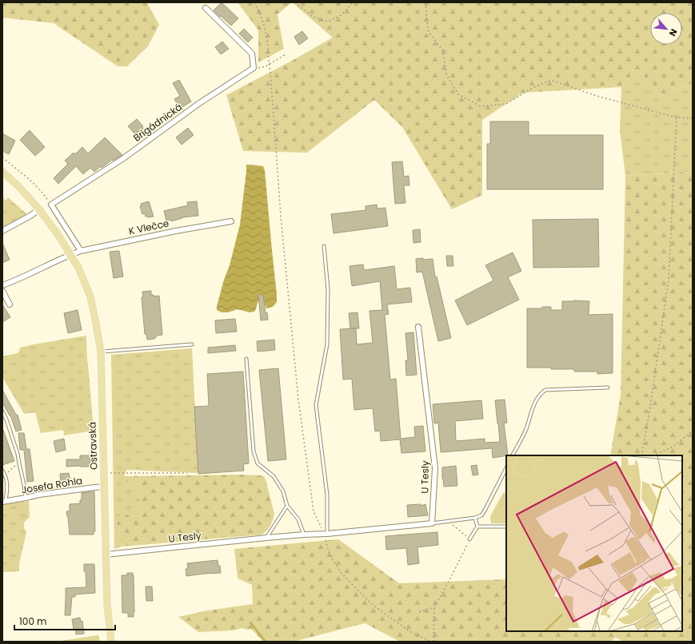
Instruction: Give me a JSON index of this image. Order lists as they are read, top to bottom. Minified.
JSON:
{"streets":{"main road":["Ostravská"],"street":["Brigádnická","K Vlečce","U Tesly","Josefa Rohla"]},"crossings":[["Brigádnická","K Vlečce"],["K Vlečce","Ostravská"],["Ostravská","U Tesly"],["Ostravská","Josefa Rohla"]],"scale_bar":"100 m","north":"bottom right"}
